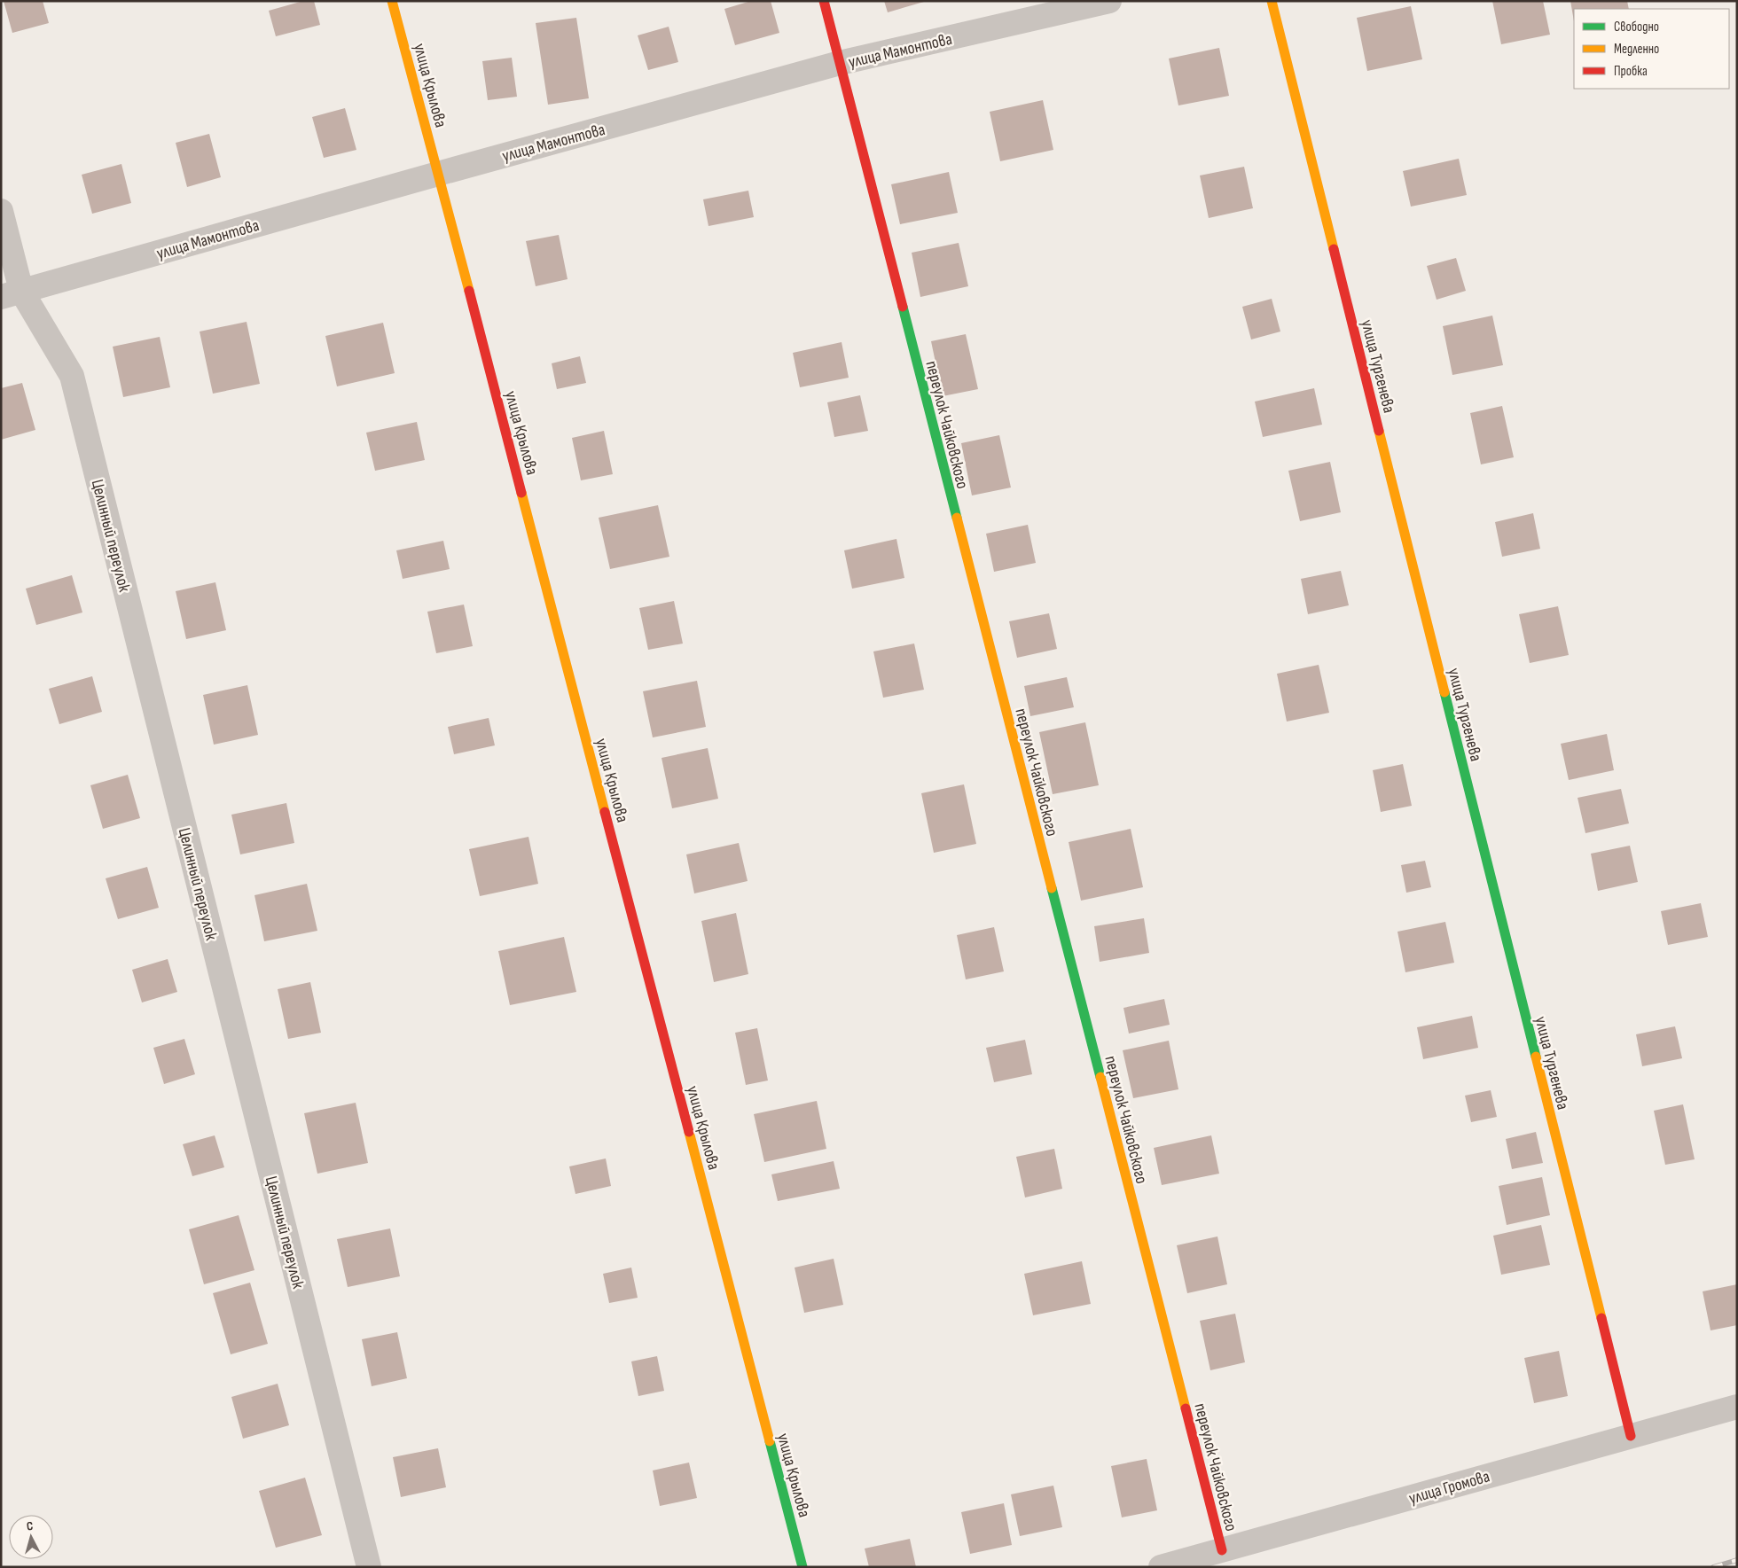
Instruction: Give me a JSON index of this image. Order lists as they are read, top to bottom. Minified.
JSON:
{"streets":{"street":["улица Мамонтова","улица Крылова","улица Тургенева","переулок Чайковского","Целинный переулок","улица Громова"]},"crossings":[["улица Мамонтова","улица Крылова"],["улица Мамонтова","переулок Чайковского"],["улица Мамонтова","Целинный переулок"],["улица Тургенева","улица Громова"],["переулок Чайковского","улица Громова"]],"legend":["Свободно","Медленно","Пробка"],"north":"top"}
